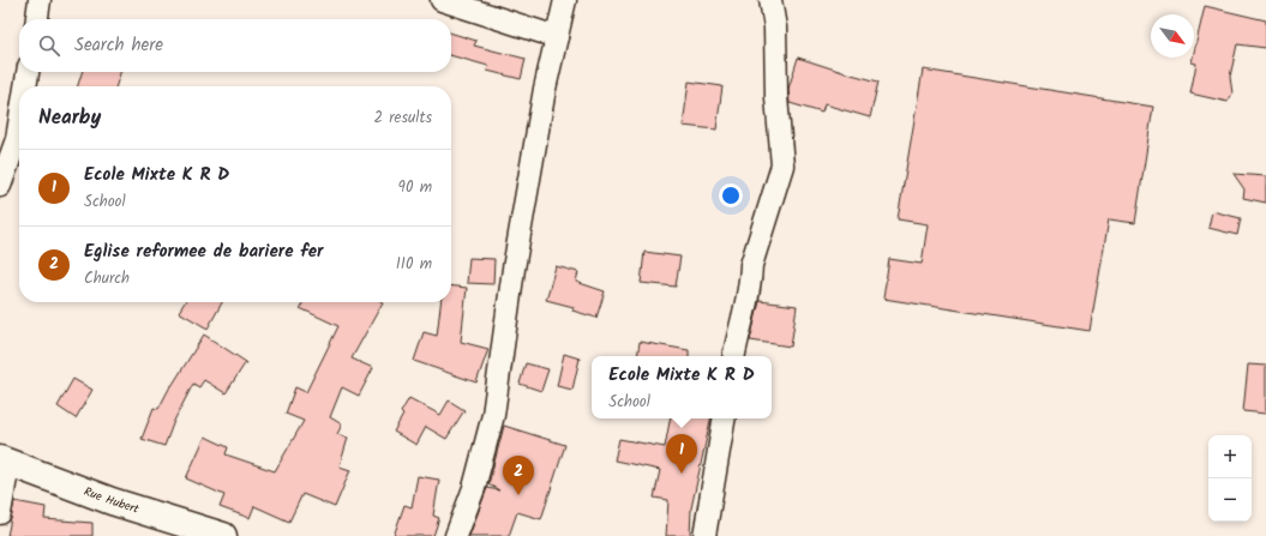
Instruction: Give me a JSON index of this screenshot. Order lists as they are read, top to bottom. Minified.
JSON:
{"streets":{"street":["Rue Hubert"]},"north":"bottom right","page":{"search":"Search here","heading":["Nearby","2 results"],"list":[{"mark":"1","name":"Ecole Mixte K R D","note":"School","value":"90 m"},{"mark":"2","name":"Eglise reformee de bariere fer","note":"Church","value":"110 m"}],"popup":["Ecole Mixte K R D","School"],"pins":["1","2"],"map_buttons":["+","−"]}}
